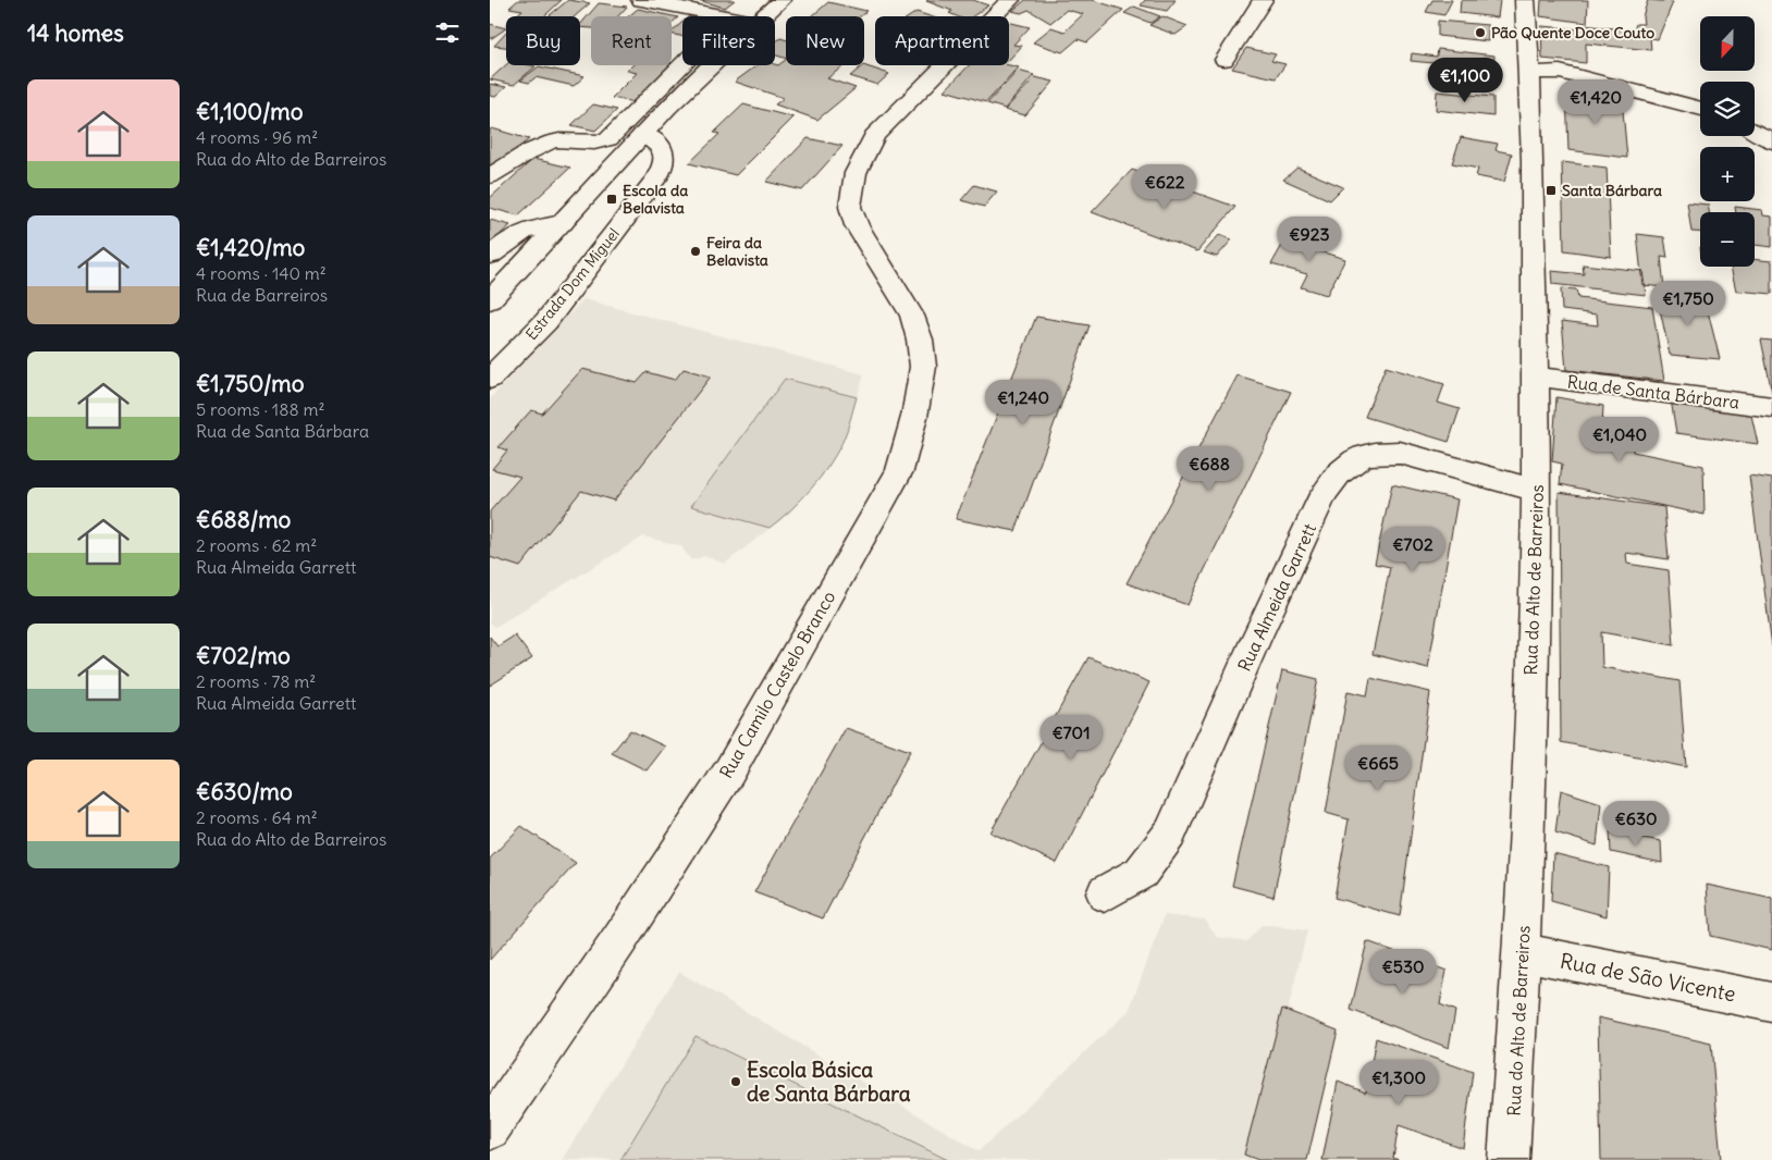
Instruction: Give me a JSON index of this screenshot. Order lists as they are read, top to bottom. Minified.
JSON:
{"streets":{"street":["Estrada Dom Miguel","Rua de Santa Bárbara","Rua do Alto de Barreiros","Rua Almeida Garrett","Rua Camilo Castelo Branco","Rua de São Vicente"]},"crossings":[["Rua de Santa Bárbara","Rua do Alto de Barreiros"],["Rua do Alto de Barreiros","Rua Almeida Garrett"],["Rua do Alto de Barreiros","Rua de São Vicente"]],"places":{"other":["Pão Quente Doce Couto","Feira da Belavista","Escola Básica de Santa Bárbara"],"transit":["Santa Bárbara","Escola da Belavista"]},"north":"bottom","page":{"heading":"14 homes","map_buttons":["+","−"],"chip":["Buy","Rent","Filters","New","Apartment"],"price":["€1,100","€1,420","€622","€923","€1,750","€1,240","€1,040","€688","€702","€701","€665","€630","€530","€1,300"],"list":[{"name":"€1,100/mo","note":"4 rooms · 96 m² · Rua do Alto de Barreiros"},{"name":"€1,420/mo","note":"4 rooms · 140 m² · Rua de Barreiros"},{"name":"€1,750/mo","note":"5 rooms · 188 m² · Rua de Santa Bárbara"},{"name":"€688/mo","note":"2 rooms · 62 m² · Rua Almeida Garrett"},{"name":"€702/mo","note":"2 rooms · 78 m² · Rua Almeida Garrett"},{"name":"€630/mo","note":"2 rooms · 64 m² · Rua do Alto de Barreiros"}]}}
